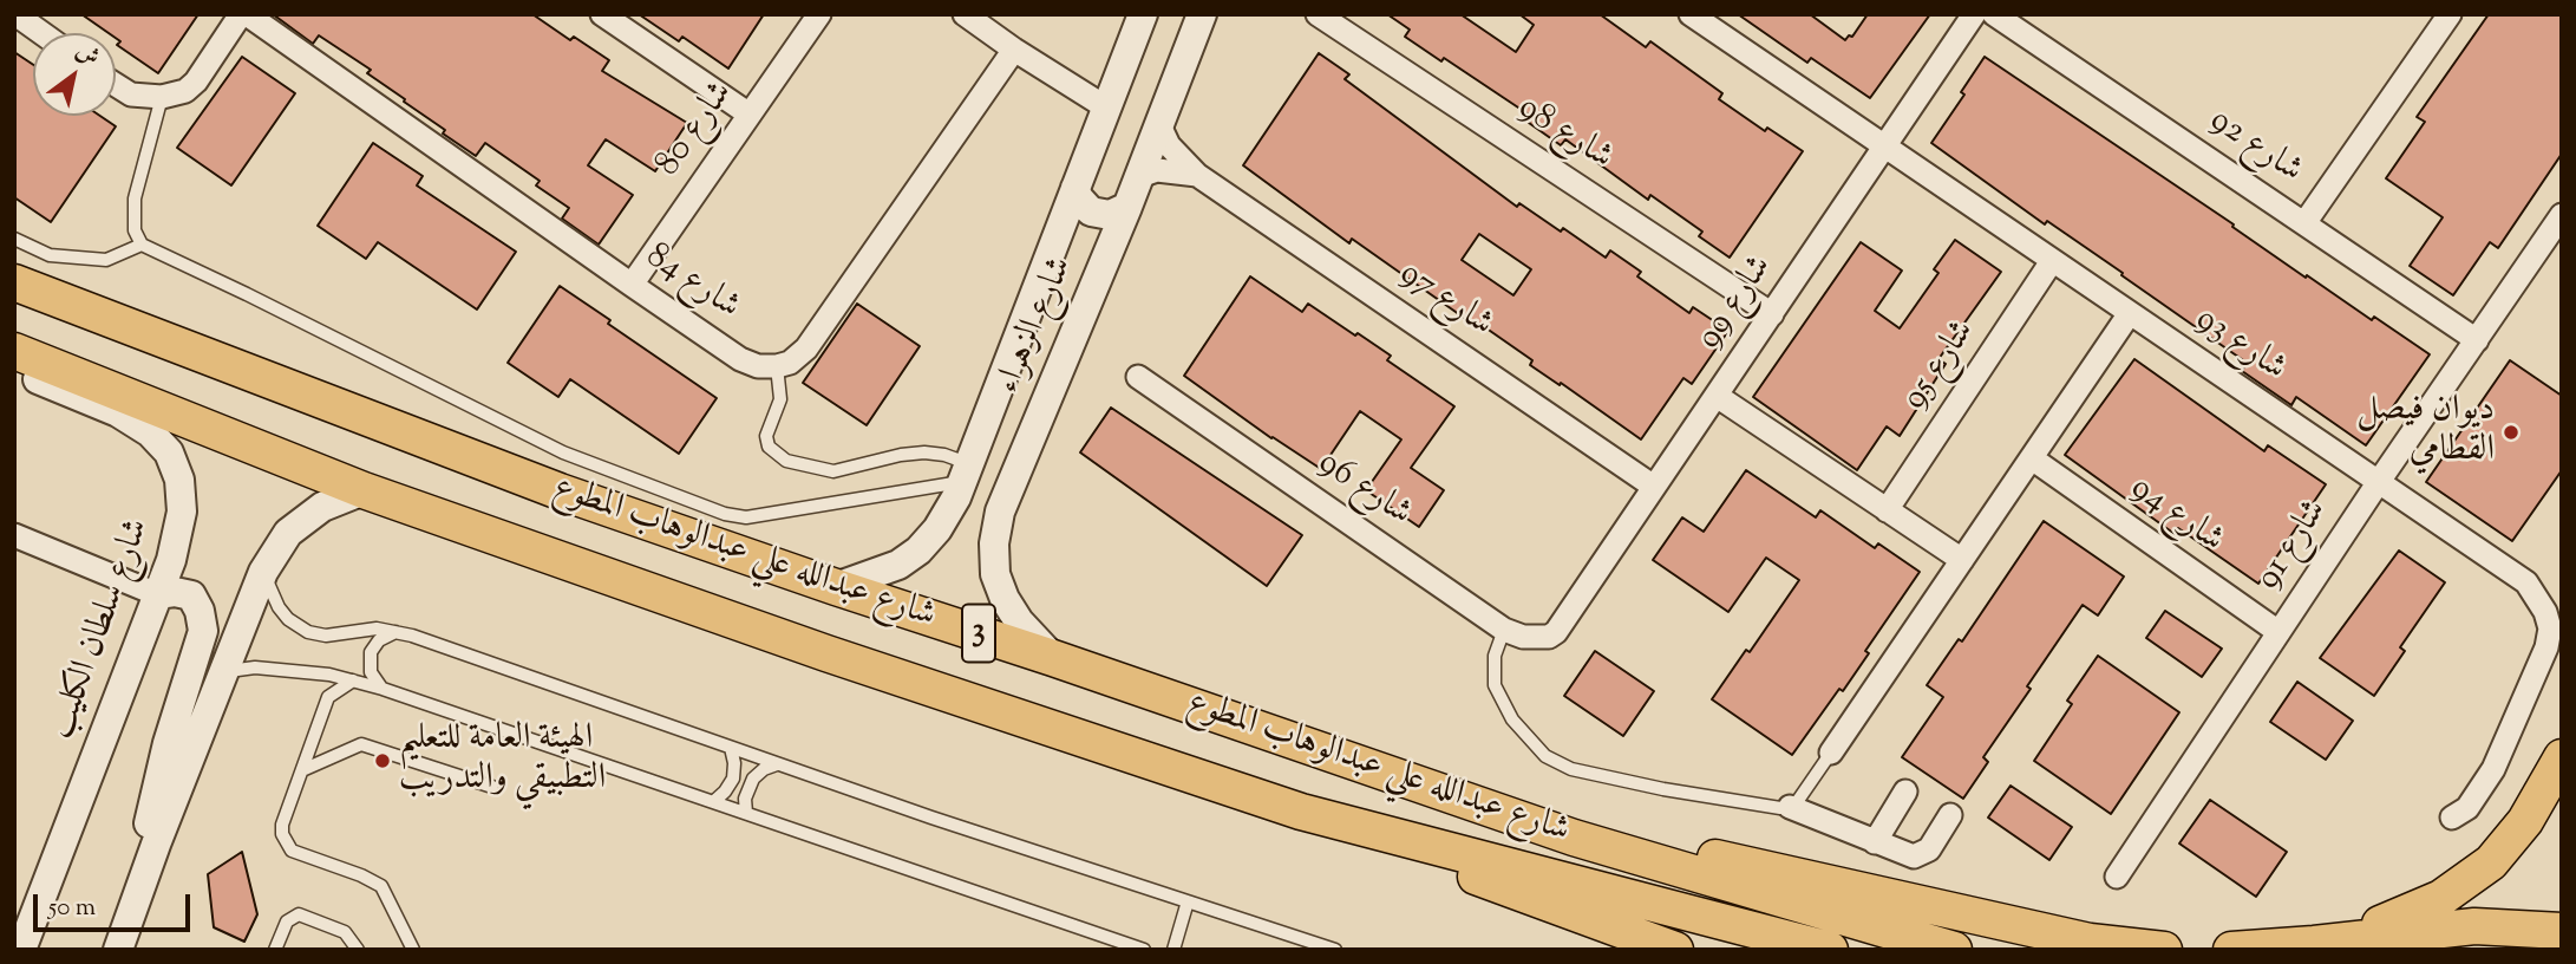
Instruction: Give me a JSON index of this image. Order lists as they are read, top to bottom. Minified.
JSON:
{"streets":{"main road":["شارع عبدالله علي عبدالوهاب المطوع","3"],"street":["شارع 80","شارع 98","شارع 92","شارع 84","شارع 97","شارع 99","شارع الزهراء","شارع 93","شارع 95","شارع 96","شارع 94","شارع 91","شارع سلطان الكليب"]},"crossings":[["شارع 80","شارع 84"],["شارع 98","شارع 99"],["شارع 92","شارع 91"],["شارع 97","شارع 99"],["شارع 97","شارع الزهراء"],["شارع 99","شارع 93"],["شارع 99","شارع 96"],["شارع الزهراء","شارع عبدالله علي عبدالوهاب المطوع"],["شارع 93","شارع 95"],["شارع 93","شارع 91"],["شارع 94","شارع 91"]],"places":["ديوان فيصل القطامي","الهيئة العامة للتعليم التطبيقي والتدريب"],"scale_bar":"50 m","north":"top right"}
